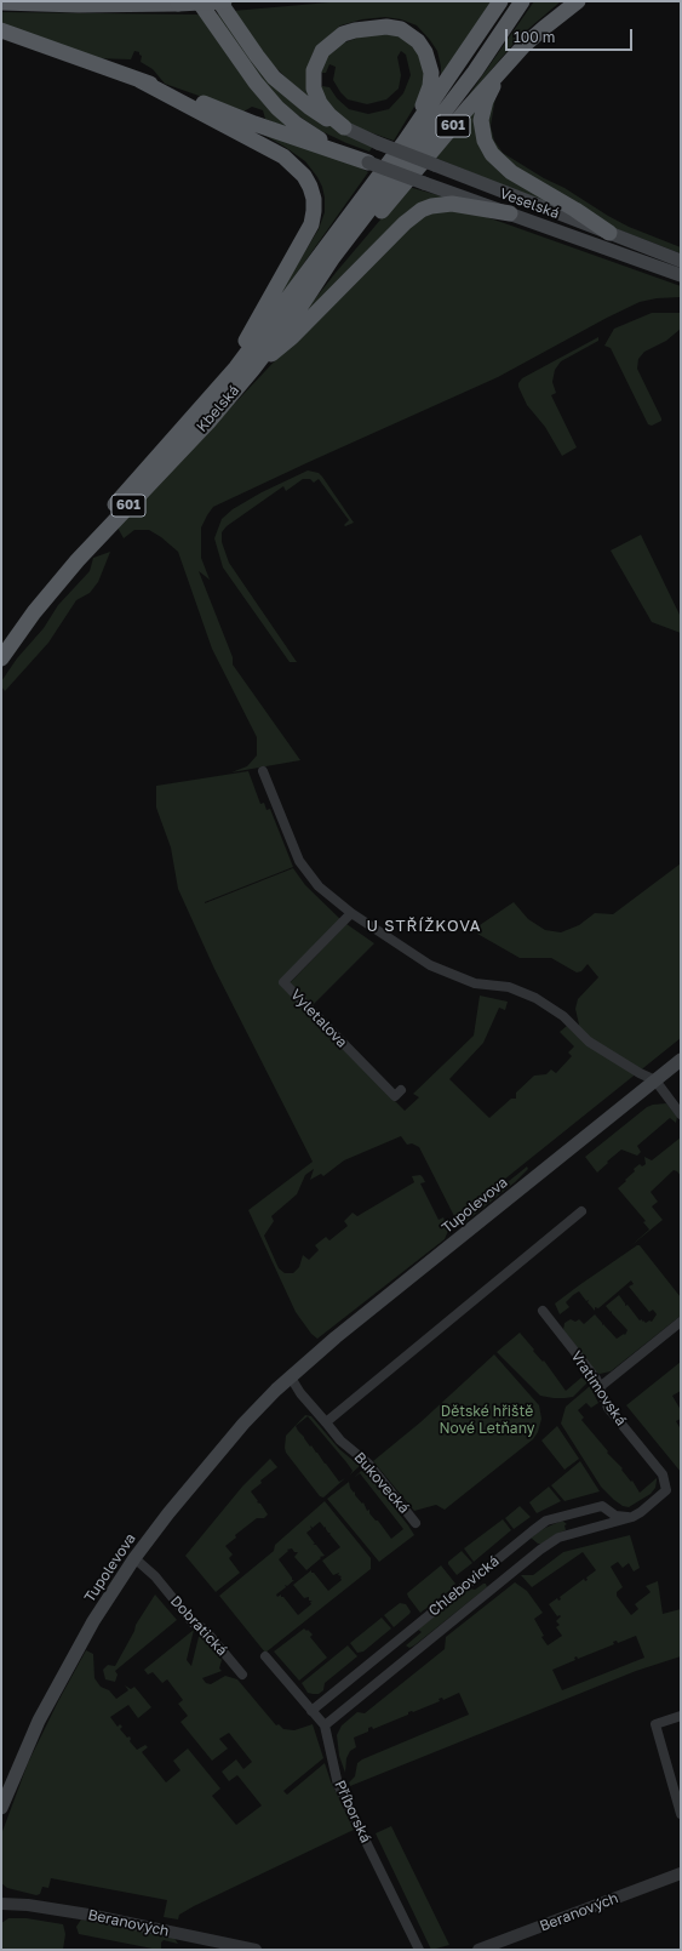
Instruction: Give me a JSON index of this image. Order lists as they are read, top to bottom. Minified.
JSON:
{"streets":{"highway":["601","Kbelská"],"main road":["Veselská","Tupolevova"],"street":["Vyletalova","Vratimovská","Bukovecká","Chlebovická","Dobratická","Příborská","Beranových"]},"crossings":[["601","Kbelská"],["Tupolevova","Dobratická"],["Vratimovská","Chlebovická"],["Chlebovická","Příborská"]],"districts":["U STŘÍŽKOVA"],"parks":["Dětské hřiště Nové Letňany"],"scale_bar":"100 m"}
